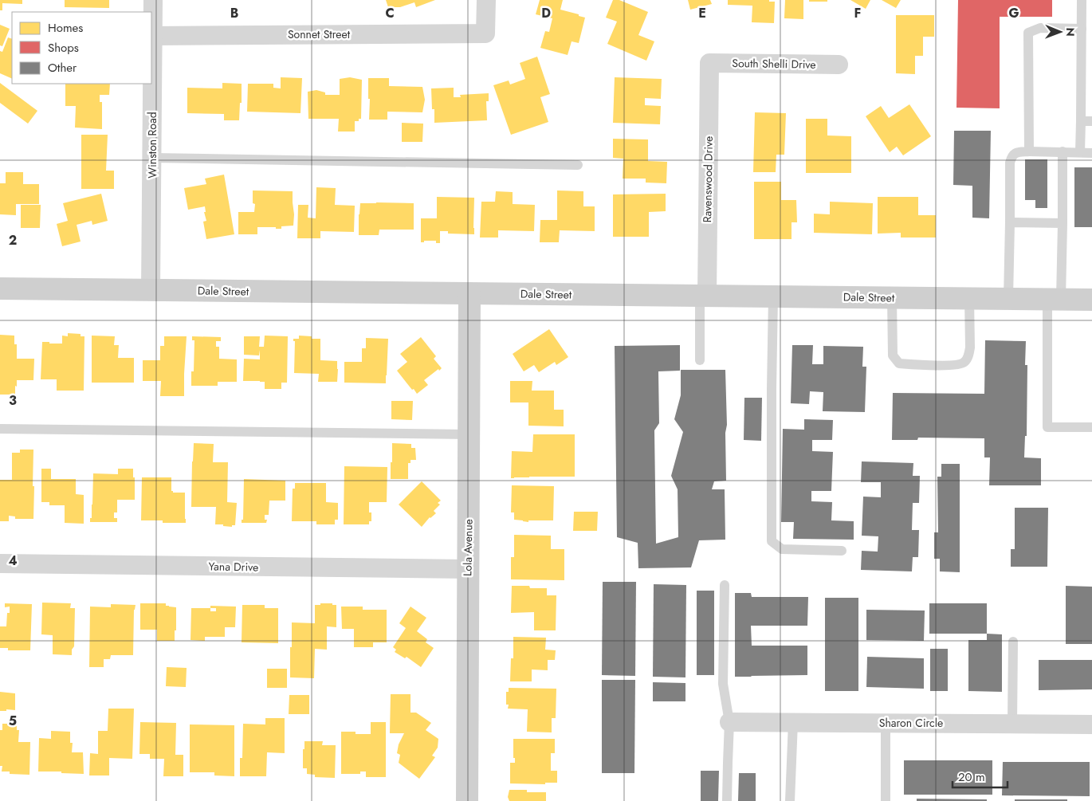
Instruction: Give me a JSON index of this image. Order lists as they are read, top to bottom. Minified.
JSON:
{"streets":{"street":["Sonnet Street","South Shelli Drive","Winston Road","Ravenswood Drive","Dale Street","Lola Avenue","Yana Drive","Sharon Circle"]},"crossings":[["Sonnet Street","Winston Road"],["South Shelli Drive","Ravenswood Drive"],["Winston Road","Dale Street"],["Ravenswood Drive","Dale Street"],["Dale Street","Lola Avenue"],["Lola Avenue","Yana Drive"]],"legend":["Homes","Shops","Other"],"scale_bar":"20 m","north":"right","grid":{"columns":["B","C","D","E","F","G"],"rows":["2","3","4","5"]}}
